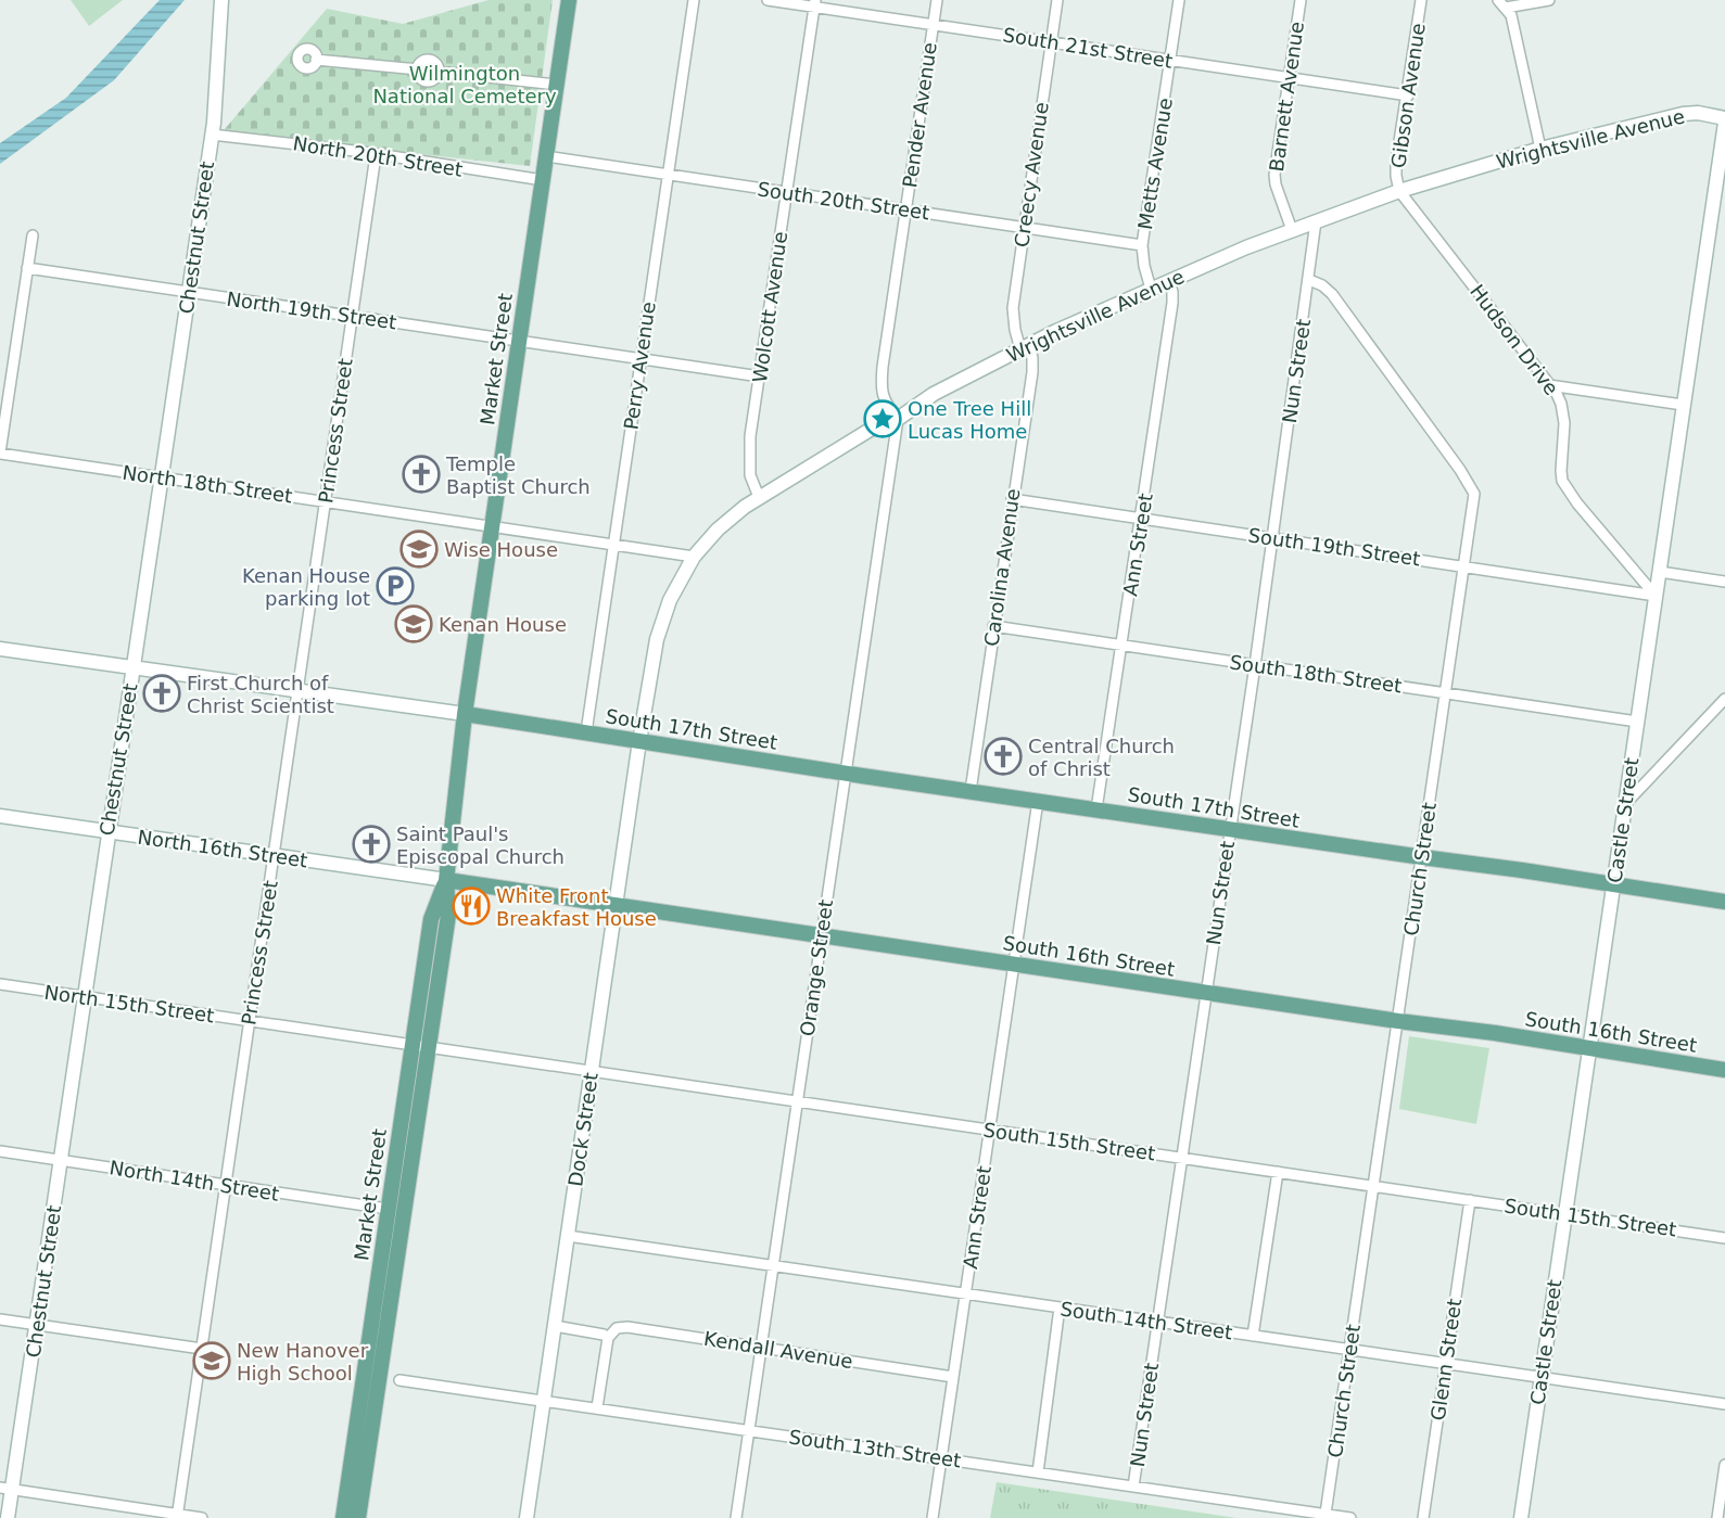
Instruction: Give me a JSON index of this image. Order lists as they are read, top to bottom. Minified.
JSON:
{"streets":{"main road":["Market Street","South 17th Street","South 16th Street"],"street":["South 21st Street","Gibson Avenue","Barnett Avenue","Pender Avenue","Wrightsville Avenue","North 20th Street","Metts Avenue","Creecy Avenue","South 20th Street","Chestnut Street","Wolcott Avenue","North 19th Street","Hudson Drive","Perry Avenue","Nun Street","Princess Street","North 18th Street","Ann Street","South 19th Street","Carolina Avenue","South 18th Street","Castle Street","North 16th Street","Church Street","Orange Street","North 15th Street","Dock Street","South 15th Street","North 14th Street","South 14th Street","Kendall Avenue","Glenn Street","South 13th Street"]},"crossings":[["South 21st Street","Gibson Avenue"],["South 21st Street","Barnett Avenue"],["South 21st Street","Pender Avenue"],["South 21st Street","Metts Avenue"],["South 21st Street","Creecy Avenue"],["South 21st Street","Wolcott Avenue"],["Gibson Avenue","Wrightsville Avenue"],["Gibson Avenue","Hudson Drive"],["Barnett Avenue","Wrightsville Avenue"],["Pender Avenue","Wrightsville Avenue"],["Pender Avenue","South 20th Street"],["Pender Avenue","Orange Street"],["Wrightsville Avenue","Metts Avenue"],["Wrightsville Avenue","Creecy Avenue"],["Wrightsville Avenue","Wolcott Avenue"],["Wrightsville Avenue","Hudson Drive"],["Wrightsville Avenue","Nun Street"],["Wrightsville Avenue","Ann Street"],["Wrightsville Avenue","Carolina Avenue"],["Wrightsville Avenue","South 17th Street"],["Wrightsville Avenue","Castle Street"],["Wrightsville Avenue","Orange Street"],["Wrightsville Avenue","Dock Street"],["North 20th Street","Chestnut Street"],["North 20th Street","Market Street"],["North 20th Street","Princess Street"],["Metts Avenue","South 20th Street"],["Creecy Avenue","South 20th Street"],["Creecy Avenue","Carolina Avenue"],["South 20th Street","Wolcott Avenue"],["South 20th Street","Market Street"],["South 20th Street","Perry Avenue"],["Chestnut Street","North 19th Street"],["Chestnut Street","North 18th Street"],["Chestnut Street","North 16th Street"],["Chestnut Street","North 15th Street"],["Chestnut Street","North 14th Street"],["North 19th Street","Market Street"],["North 19th Street","Princess Street"],["Hudson Drive","South 19th Street"],["Hudson Drive","Castle Street"],["Market Street","North 18th Street"],["Market Street","South 17th Street"],["Market Street","North 16th Street"],["Market Street","South 16th Street"],["Market Street","North 15th Street"],["Market Street","South 15th Street"],["Market Street","North 14th Street"],["Perry Avenue","South 17th Street"],["Nun Street","South 19th Street"],["Nun Street","South 18th Street"],["Nun Street","South 17th Street"],["Nun Street","Church Street"],["Nun Street","South 16th Street"],["Nun Street","South 15th Street"],["Nun Street","South 14th Street"],["Nun Street","South 13th Street"],["Princess Street","North 18th Street"],["Princess Street","North 16th Street"],["Princess Street","North 15th Street"],["Princess Street","North 14th Street"],["Ann Street","South 19th Street"],["Ann Street","South 18th Street"],["Ann Street","South 17th Street"],["Ann Street","South 16th Street"],["Ann Street","South 15th Street"],["Ann Street","South 14th Street"],["Ann Street","Kendall Avenue"],["Ann Street","South 13th Street"],["South 19th Street","Carolina Avenue"],["South 19th Street","Castle Street"],["South 19th Street","Church Street"],["Carolina Avenue","South 18th Street"],["Carolina Avenue","South 17th Street"],["South 18th Street","Castle Street"],["South 18th Street","Church Street"],["South 17th Street","Castle Street"],["South 17th Street","Church Street"],["South 17th Street","Orange Street"],["South 17th Street","Dock Street"],["Castle Street","South 16th Street"],["Castle Street","South 15th Street"],["Castle Street","South 14th Street"],["North 16th Street","South 16th Street"],["Church Street","South 16th Street"],["Church Street","South 15th Street"],["Church Street","South 14th Street"],["Church Street","South 13th Street"],["South 16th Street","Orange Street"],["South 16th Street","Dock Street"],["Orange Street","South 15th Street"],["Orange Street","South 14th Street"],["Orange Street","Kendall Avenue"],["Orange Street","South 13th Street"],["North 15th Street","South 15th Street"],["Dock Street","South 15th Street"],["Dock Street","South 14th Street"],["Dock Street","South 13th Street"],["South 15th Street","Glenn Street"],["South 14th Street","Glenn Street"]],"parks":["Wilmington National Cemetery"],"places":{"place":["One Tree Hill Lucas Home"],"church":["Temple Baptist Church","First Church of Christ Scientist","Central Church of Christ","Saint Paul's Episcopal Church"],"school or university":["Wise House","Kenan House","New Hanover High School"],"parking":["Kenan House parking lot"],"restaurant":["White Front Breakfast House"]}}
